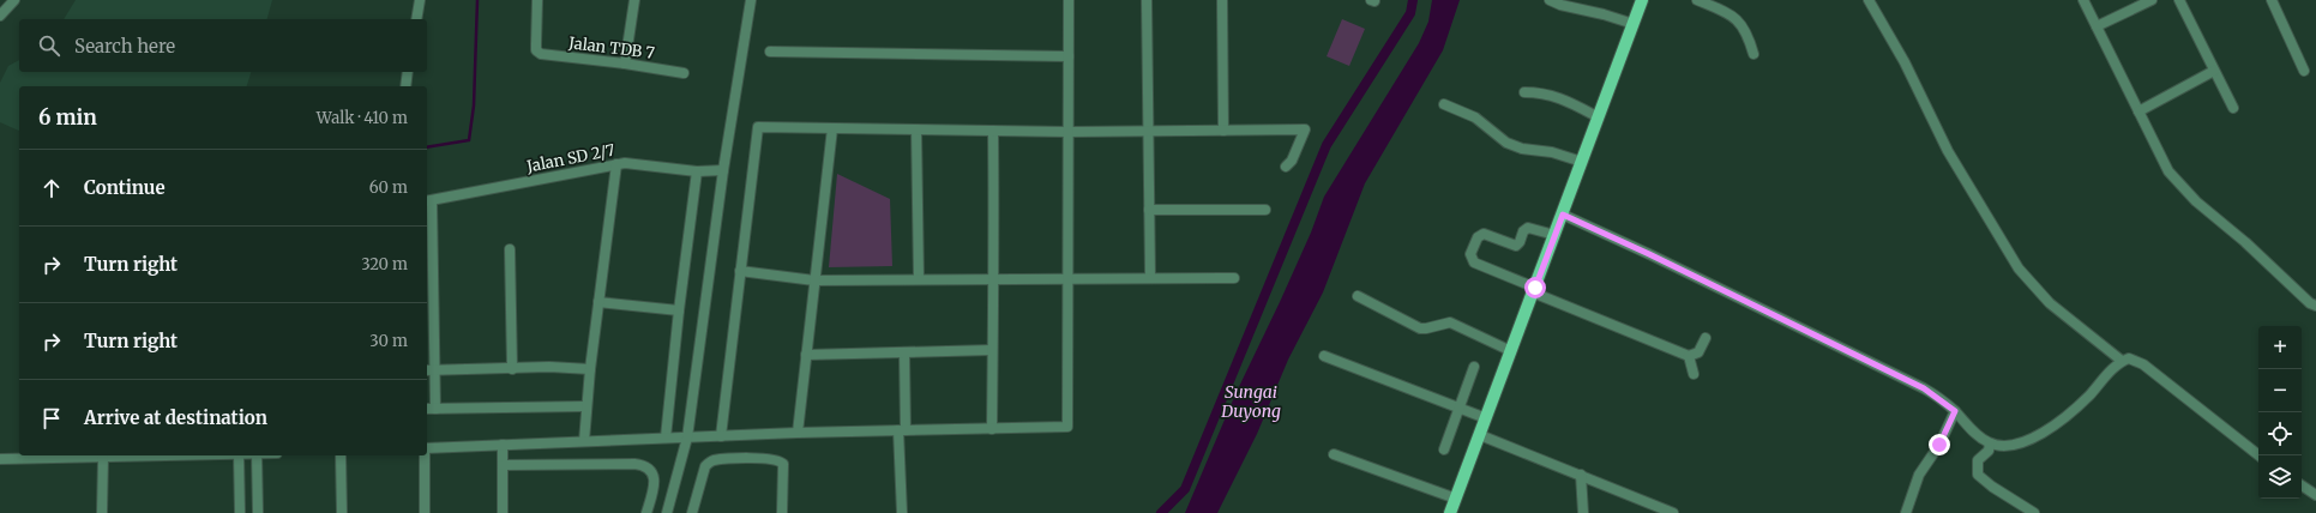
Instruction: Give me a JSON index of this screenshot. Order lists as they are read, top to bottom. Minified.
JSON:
{"streets":{"street":["Jalan TDB 7","Jalan SD 2/7"]},"water":["Sungai Duyong"],"page":{"search":"Search here","heading":["6 min","Walk · 410 m"],"list":[["Continue","60 m"],["Turn right","320 m"],["Turn right","30 m"],"Arrive at destination"],"map_buttons":["+","−"]}}
